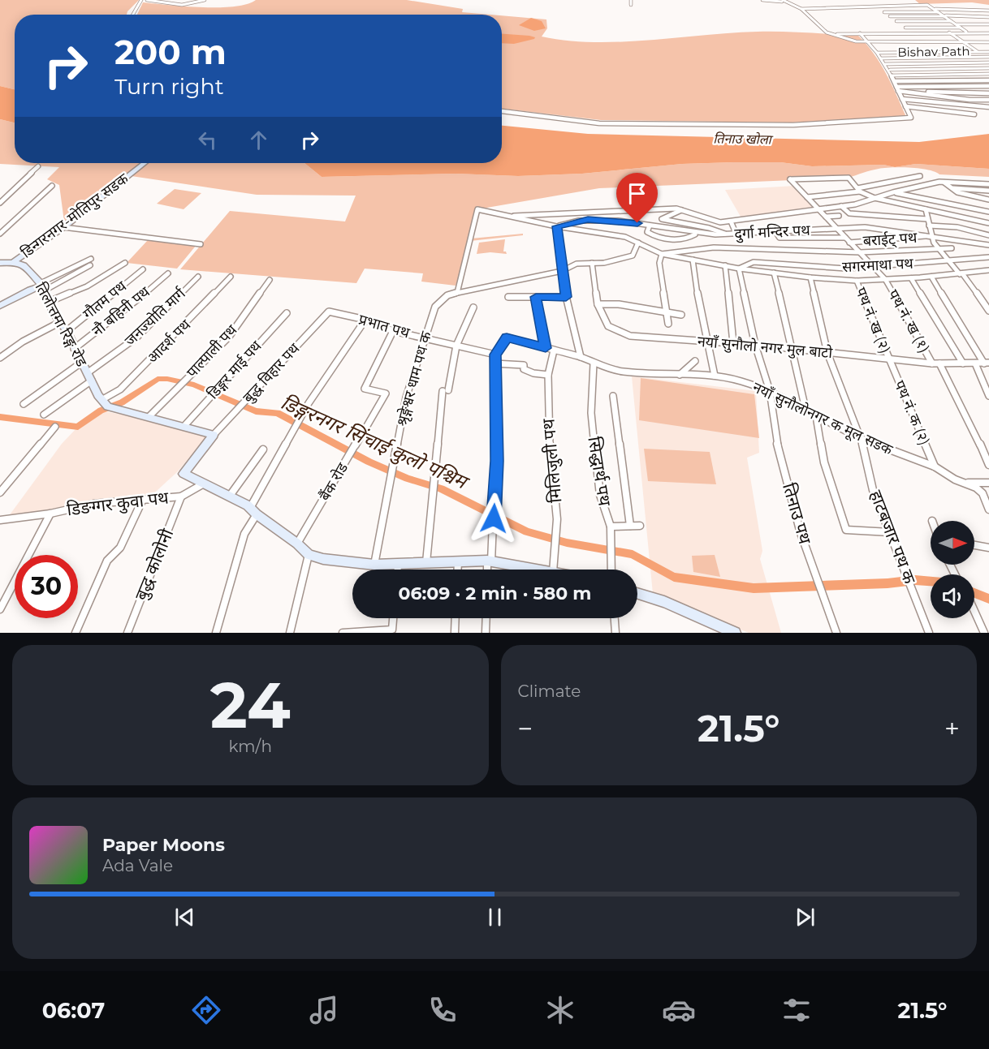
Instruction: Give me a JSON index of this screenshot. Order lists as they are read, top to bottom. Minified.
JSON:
{"streets":{"street":["Bishav Path","डिन्गरनगर-मोतिपुर सडक","दुर्गा मन्दिर पथ","बराईट् पथ","सगरमाथा पथ","गौतम पथ","नौ बहिनी पथ","जनज्योति मार्ग","पथ नं. ख (२)","पथ नं. ख (१)","तिलोत्तमा रिङ्ग रोड","प्रभात पथ","आदर्श पथ","नयाँ सुनौलो नगर मुल बाटो","पाल्पाली पथ","डिङ्गर माई पथ","बुद्ध विहार पथ","श्रृङ्गेश्वर धाम पथ क","पथ नं. क (२)","नयाँ सुनौलोनगर क मूल सडक","मिलिजुली पथ","सिद्धार्थ पथ","बैंक रोड","डिङग्गर कुवा पथ","तिनाउ पथ","हाटबजार पथ क","बुद्ध कोलोनी"]},"crossings":[["डिन्गरनगर-मोतिपुर सडक","तिलोत्तमा रिङ्ग रोड"],["दुर्गा मन्दिर पथ","बराईट् पथ"],["दुर्गा मन्दिर पथ","पथ नं. ख (१)"],["बराईट् पथ","पथ नं. ख (१)"],["सगरमाथा पथ","पथ नं. ख (१)"],["सगरमाथा पथ","तिनाउ पथ"],["गौतम पथ","तिलोत्तमा रिङ्ग रोड"],["नौ बहिनी पथ","तिलोत्तमा रिङ्ग रोड"],["जनज्योति मार्ग","तिलोत्तमा रिङ्ग रोड"],["पथ नं. ख (२)","नयाँ सुनौलो नगर मुल बाटो"],["पथ नं. ख (२)","पथ नं. क (२)"],["पथ नं. ख (१)","नयाँ सुनौलो नगर मुल बाटो"],["तिलोत्तमा रिङ्ग रोड","आदर्श पथ"],["प्रभात पथ","बुद्ध विहार पथ"],["प्रभात पथ","श्रृङ्गेश्वर धाम पथ क"],["प्रभात पथ","नयाँ सुनौलोनगर क मूल सडक"],["प्रभात पथ","बैंक रोड"],["नयाँ सुनौलो नगर मुल बाटो","श्रृङ्गेश्वर धाम पथ क"],["नयाँ सुनौलो नगर मुल बाटो","पथ नं. क (२)"],["नयाँ सुनौलो नगर मुल बाटो","तिनाउ पथ"],["नयाँ सुनौलो नगर मुल बाटो","हाटबजार पथ क"],["पथ नं. क (२)","नयाँ सुनौलोनगर क मूल सडक"],["नयाँ सुनौलोनगर क मूल सडक","मिलिजुली पथ"],["नयाँ सुनौलोनगर क मूल सडक","सिद्धार्थ पथ"],["नयाँ सुनौलोनगर क मूल सडक","तिनाउ पथ"],["नयाँ सुनौलोनगर क मूल सडक","हाटबजार पथ क"],["डिङग्गर कुवा पथ","बुद्ध कोलोनी"]],"water":["तिनाउ खोला","डिङ्गरनगर सिंचाई कुलो पश्चिम"],"north":"right","page":{"turn":["200 m","Turn right"],"limit":"30","trip":"06:09 · 2 min · 580 m","tile":[["24","km/h"],"Climate"],"heat":["−","21.5°","+"],"song":["Paper Moons","Ada Vale"],"tabs":["06:07","21.5°"]}}
